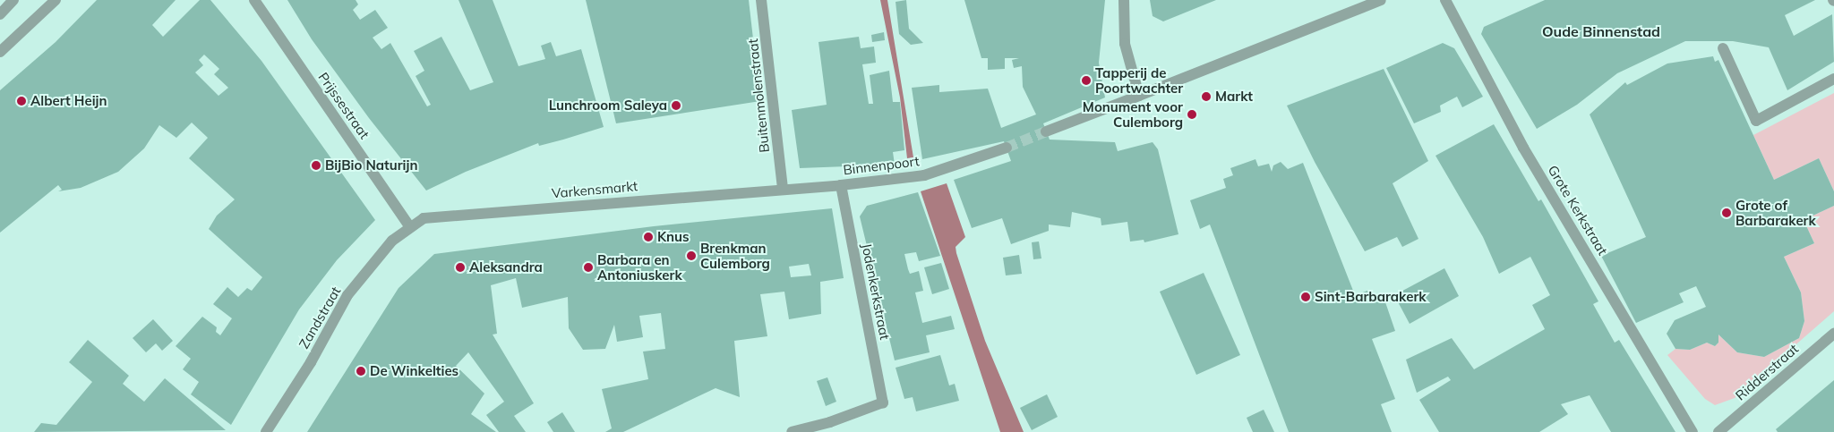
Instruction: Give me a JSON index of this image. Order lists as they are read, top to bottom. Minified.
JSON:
{"streets":{"street":["Buitenmolenstraat","Prijssestraat","Binnenpoort","Varkensmarkt","Grote Kerkstraat","Jodenkerkstraat","Zandstraat","Ridderstraat"]},"crossings":[["Buitenmolenstraat","Binnenpoort"],["Buitenmolenstraat","Varkensmarkt"],["Prijssestraat","Varkensmarkt"],["Prijssestraat","Zandstraat"],["Binnenpoort","Varkensmarkt"],["Binnenpoort","Jodenkerkstraat"],["Varkensmarkt","Zandstraat"]],"districts":["Oude Binnenstad"],"places":["Tapperij de Poortwachter","Markt","Albert Heijn","Lunchroom Saleya","Monument voor Culemborg","BijBio Naturijn","Grote of Barbarakerk","Knus","Brenkman Culemborg","Aleksandra","Barbara en Antoniuskerk","Sint-Barbarakerk","De Winkelties"]}
